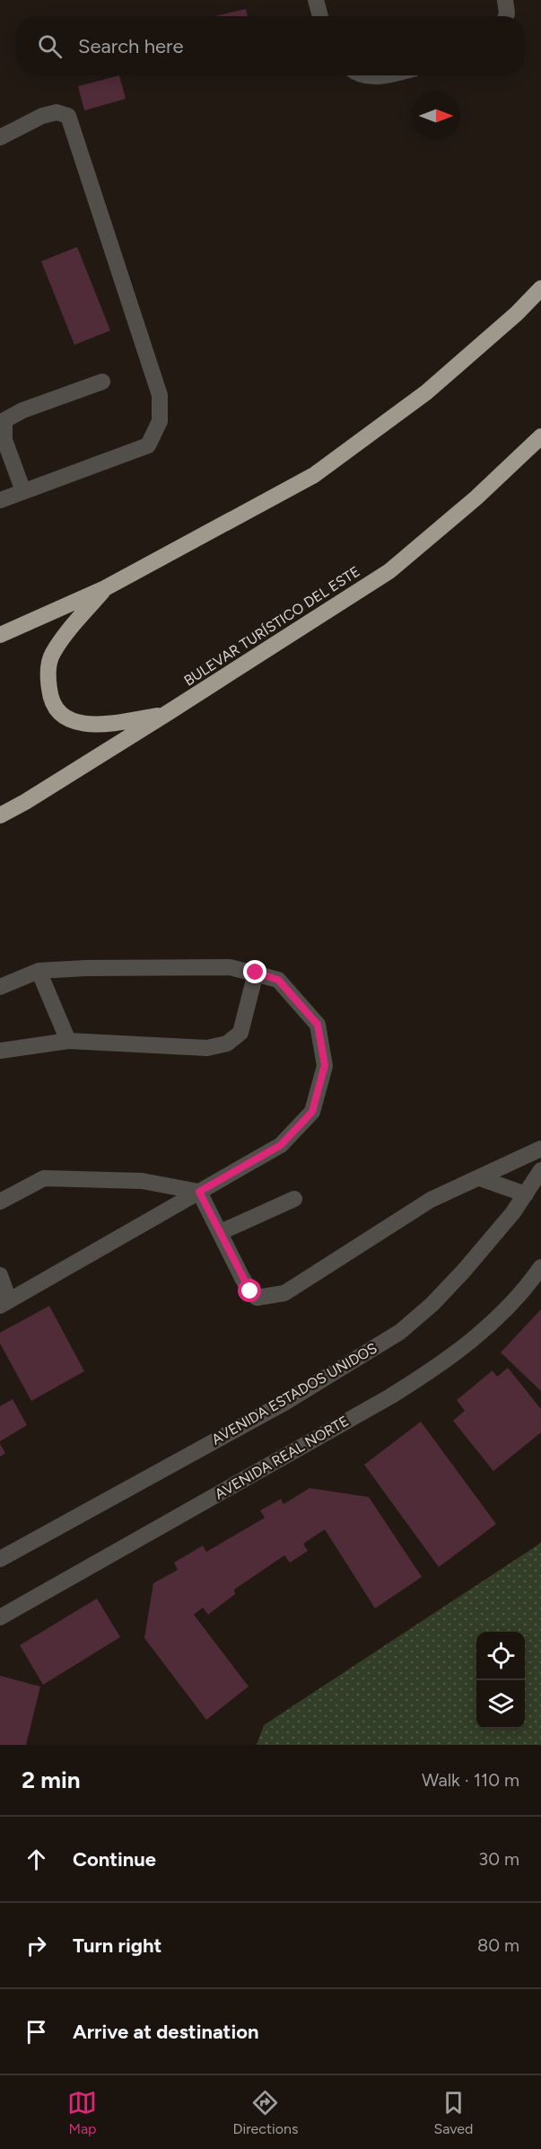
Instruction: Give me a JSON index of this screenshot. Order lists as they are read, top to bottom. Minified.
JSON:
{"streets":{"highway":["BULEVAR TURÍSTICO DEL ESTE"],"street":["AVENIDA ESTADOS UNIDOS","AVENIDA REAL NORTE"]},"north":"right","page":{"search":"Search here","heading":["2 min","Walk · 110 m"],"list":[["Continue","30 m"],["Turn right","80 m"],"Arrive at destination"],"nav":["Map","Directions","Saved"]}}
